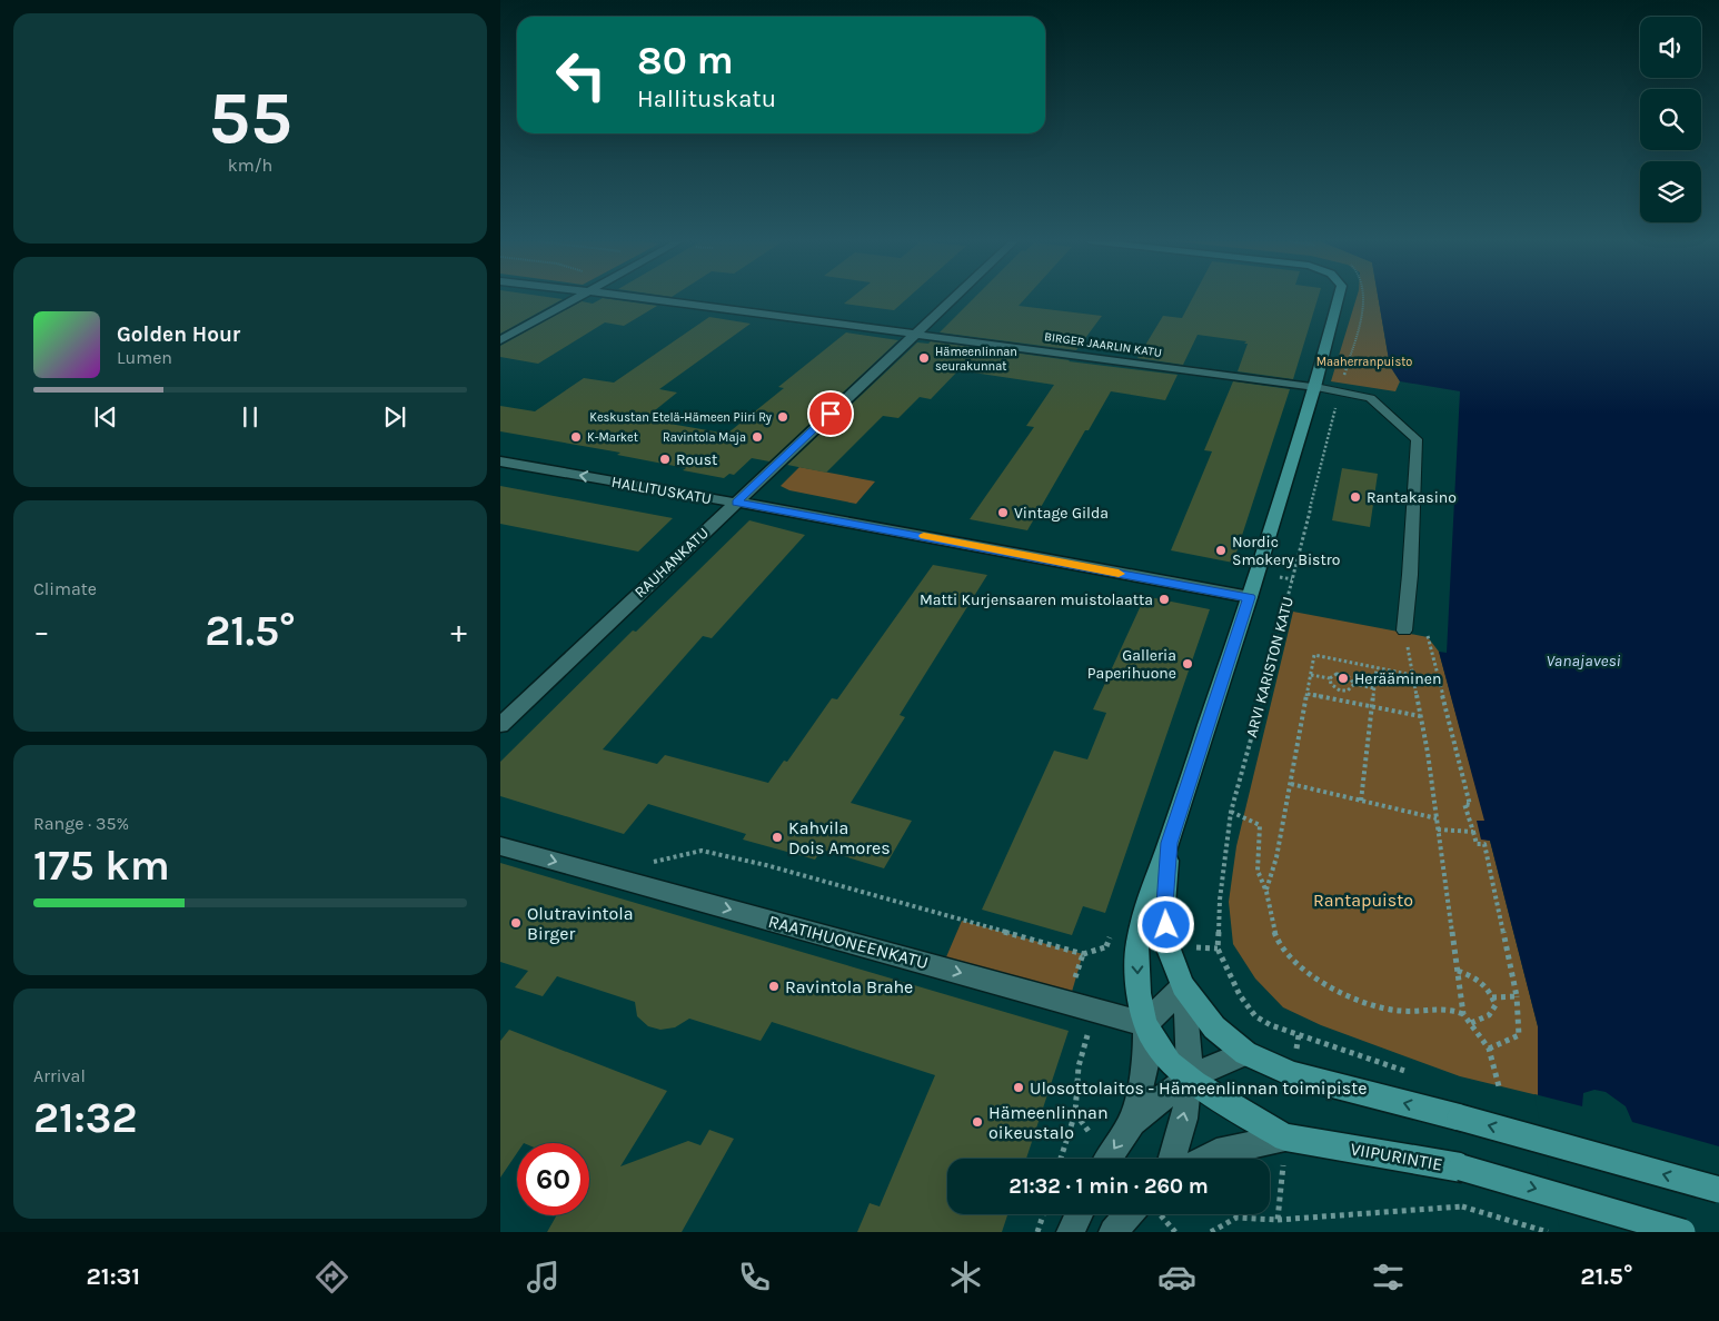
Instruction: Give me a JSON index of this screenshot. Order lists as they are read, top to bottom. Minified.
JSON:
{"streets":{"main road":["VIIPURINTIE"],"street":["BIRGER JAARLIN KATU","HALLITUSKATU","RAUHANKATU","RAATIHUONEENKATU"],"path":["ARVI KARISTON KATU"]},"crossings":[["BIRGER JAARLIN KATU","RAUHANKATU"],["BIRGER JAARLIN KATU","ARVI KARISTON KATU"],["HALLITUSKATU","RAUHANKATU"],["RAATIHUONEENKATU","VIIPURINTIE"]],"one_way":["RAATIHUONEENKATU"],"water":["Vanajavesi"],"parks":["Maaherranpuisto","Rantapuisto"],"places":["Hämeenlinnan seurakunnat","Keskustan Etelä-Hämeen Piiri Ry","K-Market","Ravintola Maja","Roust","Rantakasino","Vintage Gilda","Nordic Smokery Bistro","Matti Kurjensaaren muistolaatta","Galleria Paperihuone","Herääminen","Kahvila Dois Amores","Olutravintola Birger","Ravintola Brahe","Ulosottolaitos - Hämeenlinnan toimipiste","Hämeenlinnan oikeustalo"],"page":{"tile":[["55","km/h"],"Climate",["Range · 35%","175 km"],["Arrival","21:32"]],"turn":["80 m","Hallituskatu"],"song":["Golden Hour","Lumen"],"heat":["−","21.5°","+"],"limit":"60","trip":"21:32 · 1 min · 260 m","tabs":["21:31","21.5°"]}}
